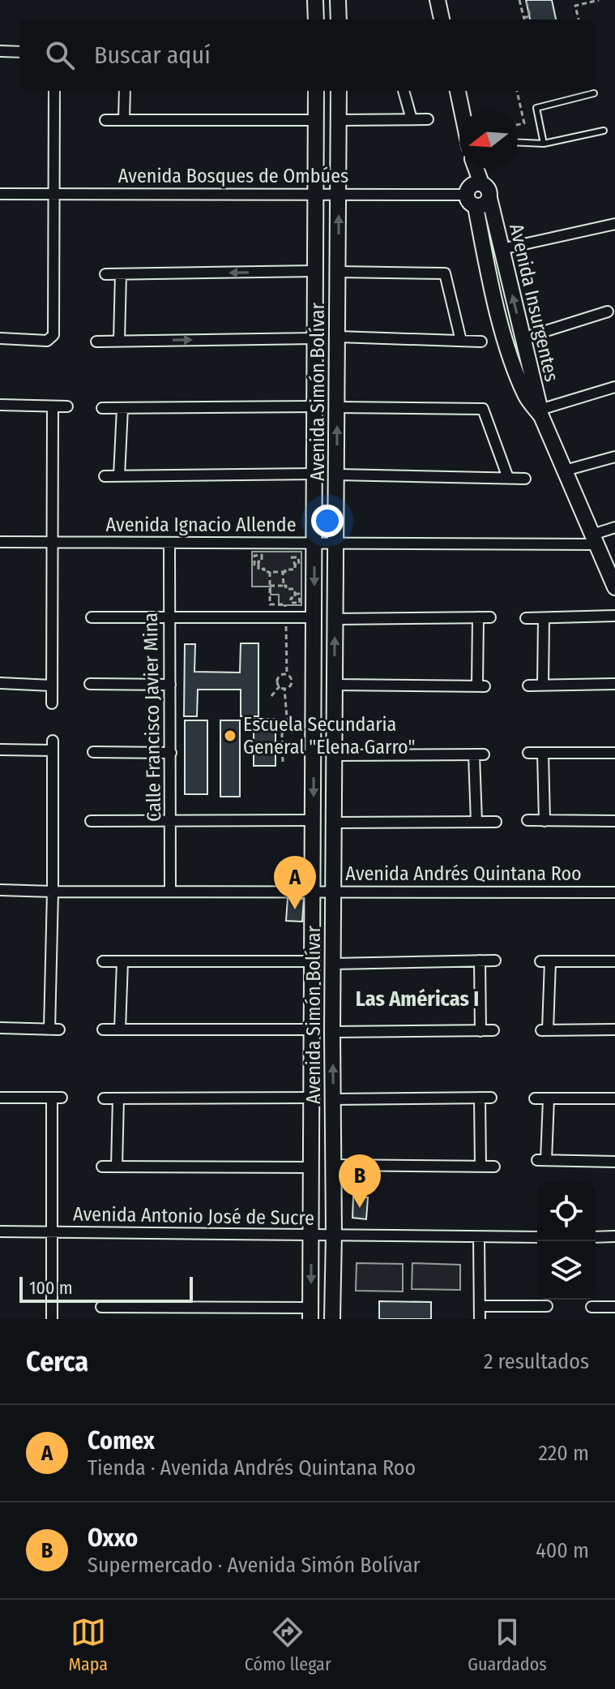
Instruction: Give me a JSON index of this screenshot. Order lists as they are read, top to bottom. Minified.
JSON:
{"streets":{"main road":["Avenida Insurgentes","Avenida Simón Bolívar"],"street":["Avenida Bosques de Ombúes","Avenida Ignacio Allende","Calle Francisco Javier Mina","Avenida Andrés Quintana Roo","Avenida Antonio José de Sucre"]},"crossings":[["Avenida Bosques de Ombúes","Avenida Insurgentes"],["Avenida Bosques de Ombúes","Avenida Simón Bolívar"],["Avenida Insurgentes","Avenida Ignacio Allende"],["Avenida Simón Bolívar","Avenida Ignacio Allende"],["Avenida Simón Bolívar","Avenida Andrés Quintana Roo"],["Avenida Simón Bolívar","Avenida Antonio José de Sucre"],["Avenida Ignacio Allende","Calle Francisco Javier Mina"],["Calle Francisco Javier Mina","Avenida Andrés Quintana Roo"]],"districts":["Las Américas I"],"places":["Escuela Secundaria General \"Elena Garro\""],"scale_bar":"100 m","north":"left","page":{"search":"Buscar aquí","pins":["A","B"],"scale":"100 m","heading":["Cerca","2 resultados"],"list":[{"mark":"A","name":"Comex","note":"Tienda · Avenida Andrés Quintana Roo","value":"220 m"},{"mark":"B","name":"Oxxo","note":"Supermercado · Avenida Simón Bolívar","value":"400 m"}],"nav":["Mapa","Cómo llegar","Guardados"]}}
